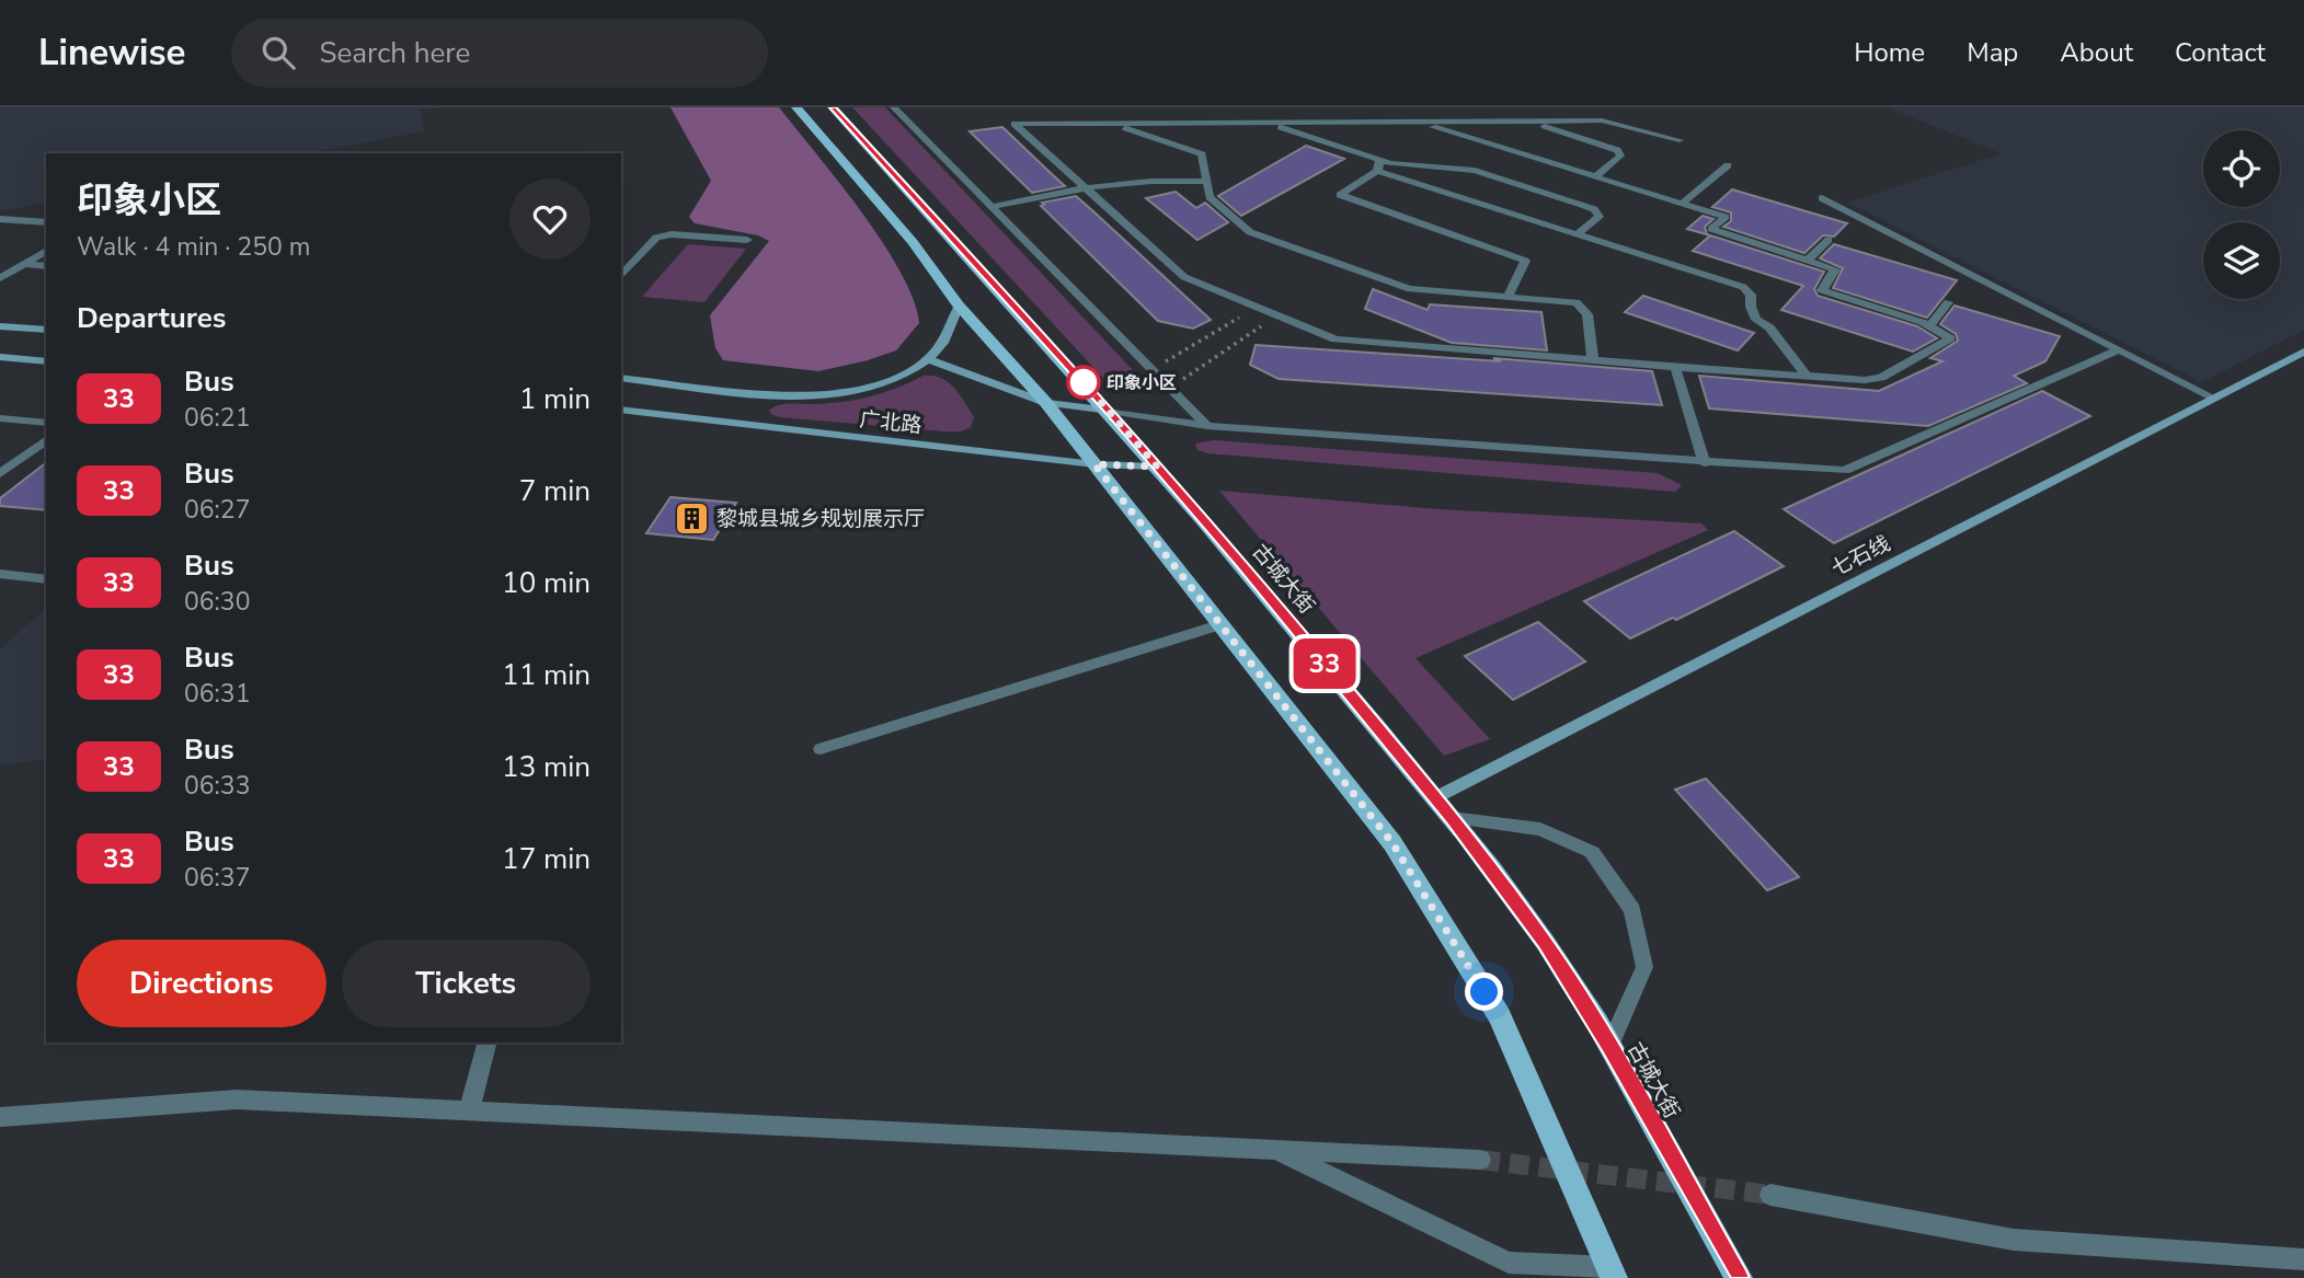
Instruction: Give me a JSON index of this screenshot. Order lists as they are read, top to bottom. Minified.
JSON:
{"streets":{"main road":["广北路","七石线","古城大街"]},"crossings":[["广北路","古城大街"],["七石线","古城大街"]],"places":{"other":["印象小区"],"building":["黎城县城乡规划展示厅"]},"lines":["bus line 33"],"page":{"header":"Linewise","search":"Search here","nav":["Home","Map","About","Contact"],"on_map":"33","heading":[["印象小区","Walk · 4 min · 250 m"],"Departures"],"list":[{"mark":"33","name":"Bus","note":"06:21","value":"1 min"},{"mark":"33","name":"Bus","note":"06:27","value":"7 min"},{"mark":"33","name":"Bus","note":"06:30","value":"10 min"},{"mark":"33","name":"Bus","note":"06:31","value":"11 min"},{"mark":"33","name":"Bus","note":"06:33","value":"13 min"},{"mark":"33","name":"Bus","note":"06:37","value":"17 min"}],"buttons":["Directions","Tickets"]}}
